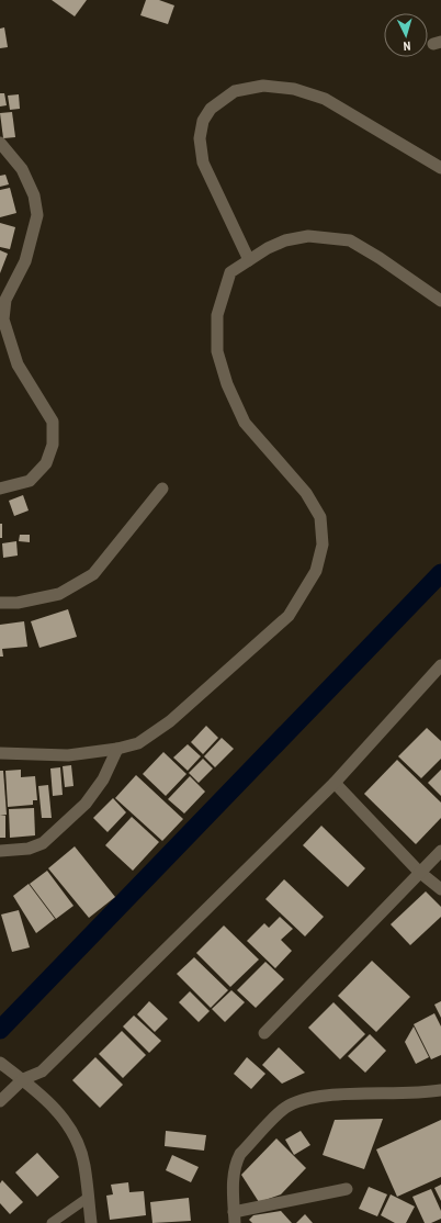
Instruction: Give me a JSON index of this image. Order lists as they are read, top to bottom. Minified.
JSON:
{"north":"bottom"}
